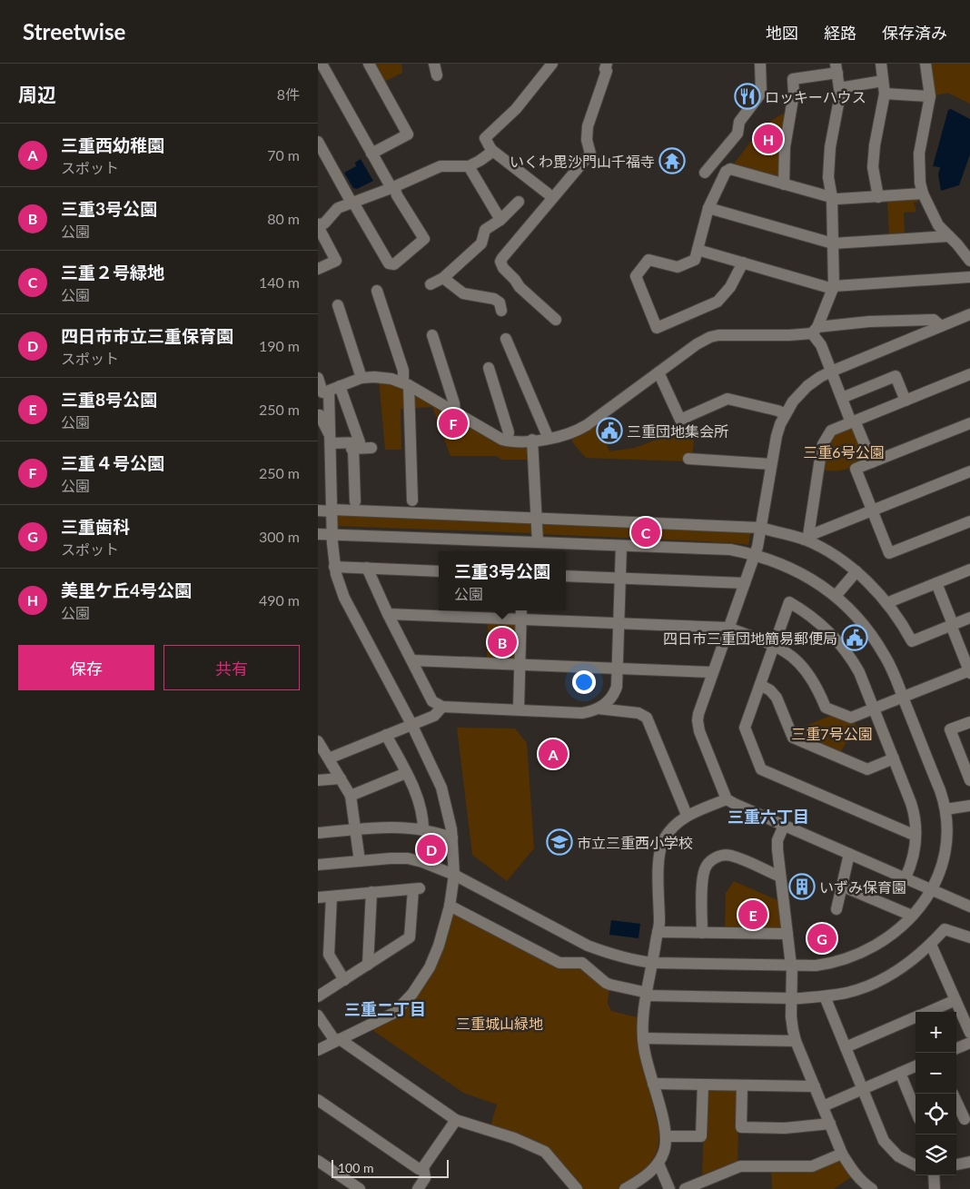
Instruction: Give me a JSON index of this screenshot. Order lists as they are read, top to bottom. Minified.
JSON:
{"districts":["三重六丁目","三重二丁目"],"parks":["三重6号公園","三重7号公園","三重城山緑地"],"places":{"restaurant":["ロッキーハウス"],"temple":["いくわ毘沙門山千福寺"],"public building":["三重団地集会所","四日市三重団地簡易郵便局"],"school or university":["市立三重西小学校"],"building":["いずみ保育園"]},"scale_bar":"100 m","page":{"header":"Streetwise","nav":["地図","経路","保存済み"],"heading":["周辺","8件"],"list":[{"mark":"A","name":"三重西幼稚園","note":"スポット","value":"70 m"},{"mark":"B","name":"三重3号公園","note":"公園","value":"80 m"},{"mark":"C","name":"三重２号緑地","note":"公園","value":"140 m"},{"mark":"D","name":"四日市市立三重保育園","note":"スポット","value":"190 m"},{"mark":"E","name":"三重8号公園","note":"公園","value":"250 m"},{"mark":"F","name":"三重４号公園","note":"公園","value":"250 m"},{"mark":"G","name":"三重歯科","note":"スポット","value":"300 m"},{"mark":"H","name":"美里ケ丘4号公園","note":"公園","value":"490 m"}],"pins":["H","F","C","B","A","D","E","G"],"popup":["三重3号公園","公園"],"buttons":["保存","共有"],"map_buttons":["+","−"],"scale":"100 m"}}
